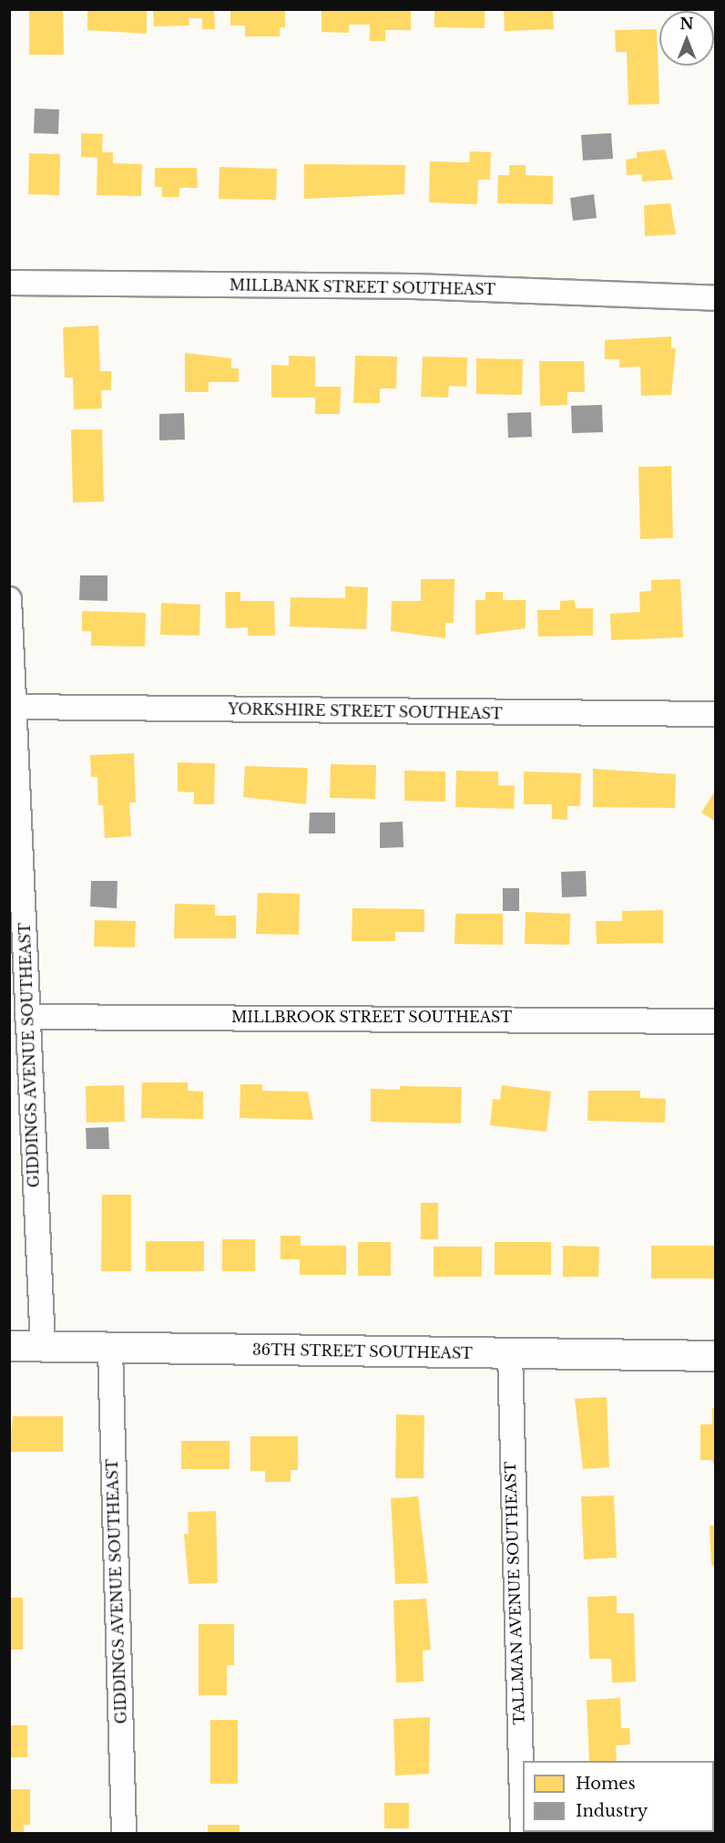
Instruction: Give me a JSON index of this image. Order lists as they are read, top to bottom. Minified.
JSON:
{"streets":{"street":["MILLBANK STREET SOUTHEAST","YORKSHIRE STREET SOUTHEAST","MILLBROOK STREET SOUTHEAST","GIDDINGS AVENUE SOUTHEAST","36TH STREET SOUTHEAST","TALLMAN AVENUE SOUTHEAST"]},"crossings":[["YORKSHIRE STREET SOUTHEAST","GIDDINGS AVENUE SOUTHEAST"],["MILLBROOK STREET SOUTHEAST","GIDDINGS AVENUE SOUTHEAST"],["GIDDINGS AVENUE SOUTHEAST","36TH STREET SOUTHEAST"],["36TH STREET SOUTHEAST","TALLMAN AVENUE SOUTHEAST"]],"legend":["Homes","Industry"],"north":"top"}
